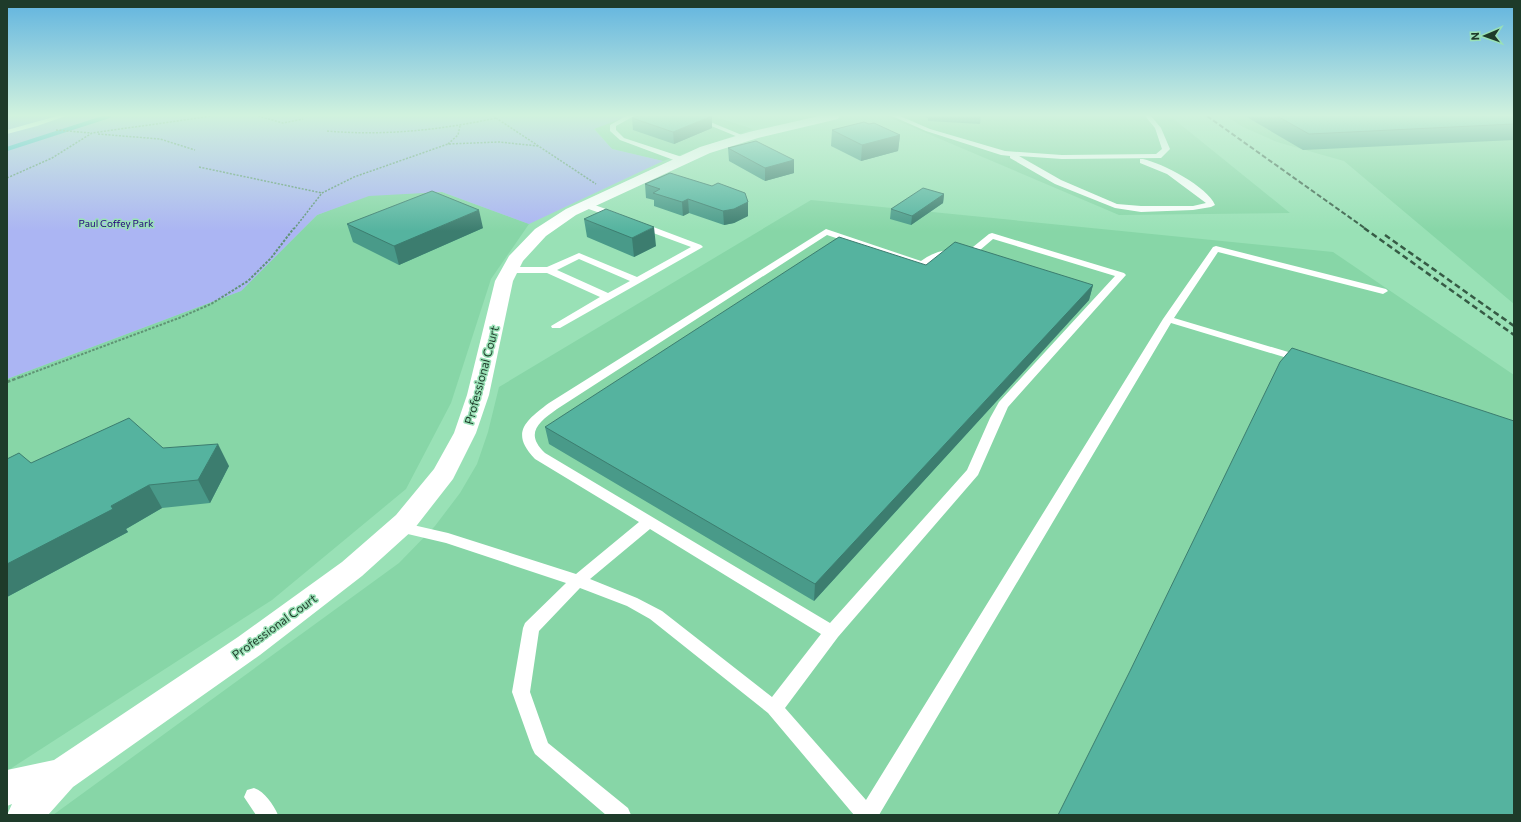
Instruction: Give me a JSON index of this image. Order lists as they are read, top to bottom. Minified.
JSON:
{"streets":{"street":["Professional Court"]},"parks":["Paul Coffey Park"],"north":"left"}
